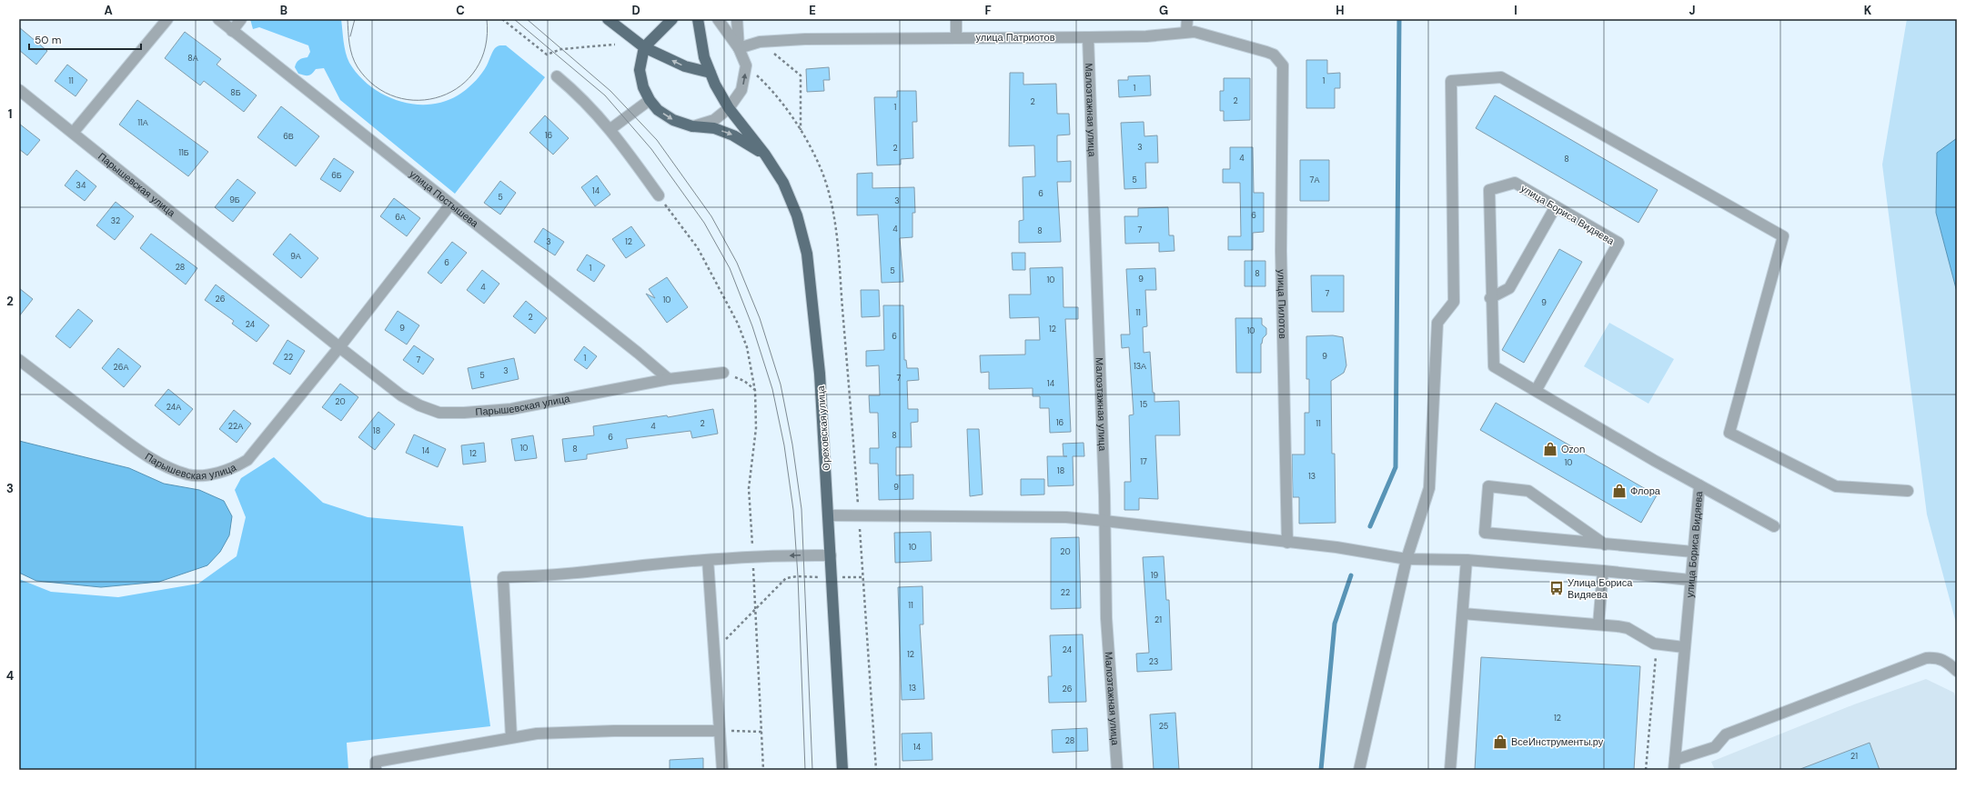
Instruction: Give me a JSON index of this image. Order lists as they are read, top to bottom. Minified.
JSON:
{"streets":{"main road":["Ореховская улица"],"street":["улица Патриотов","Малоэтажная улица","Парышевская улица","улица Постышева","улица Бориса Видяева","улица Пилотов"]},"crossings":[["улица Патриотов","Малоэтажная улица"],["улица Патриотов","улица Пилотов"],["Парышевская улица","улица Постышева"]],"places":{"shop":["Ozon","Флора","ВсеИнструменты.ру"],"bus stop":["Улица Бориса Видяева"]},"house_numbers":["8А","11","1","1","8Б","2","2","1","11А","16","6В","3","2","11Б","4","8","6Б","5","7А","34","14","6","5","9Б","3","6","6А","32","4","7","8","3","12","9А","6","28","1","5","8","9","10","4","7","26","10","9","11","2","24","9","12","10","6","9","22","1","7","13А","26А","3","5","7","14","20","15","24А","16","2","11","22А","4","18","8","6","10","8","14","12","17","10","18","13","9","10","20","19","22","11","21","24","12","23","13","26","12","25","28","14","21"],"scale_bar":"50 m","grid":{"columns":["A","B","C","D","E","F","G","H","I","J","K"],"rows":["1","2","3","4"]}}
